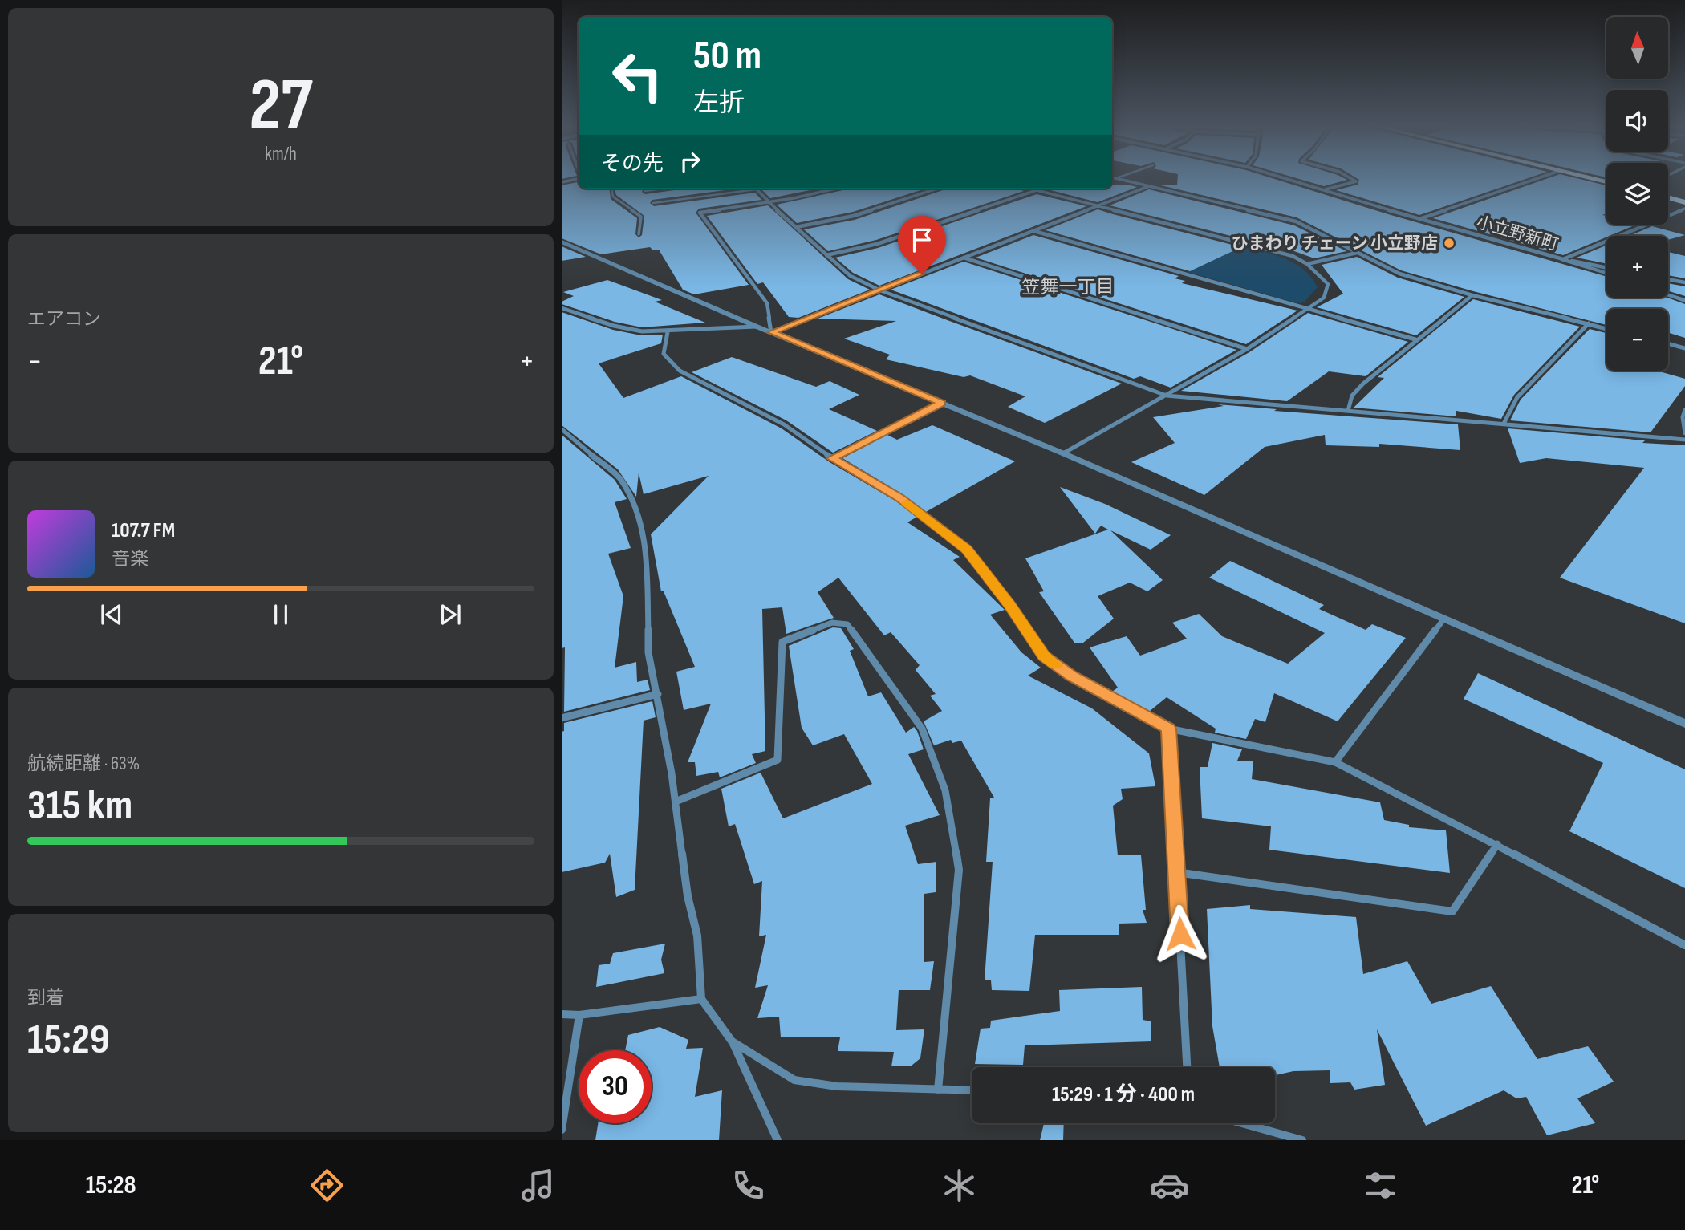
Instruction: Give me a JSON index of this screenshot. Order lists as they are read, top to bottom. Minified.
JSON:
{"streets":{"street":["小立野新町"]},"districts":["笠舞一丁目"],"places":["ひまわり チェーン 小立野店"],"north":"top","page":{"tile":[["27","km/h"],"エアコン",["航続距離 · 63%","315 km"],["到着","15:29"]],"map_buttons":["+","−"],"turn":["50 m","左折"],"then":"その先","heat":["−","21°","+"],"song":["107.7 FM","音楽"],"limit":"30","trip":"15:29 · 1 分 · 400 m","tabs":["15:28","21°"]}}
